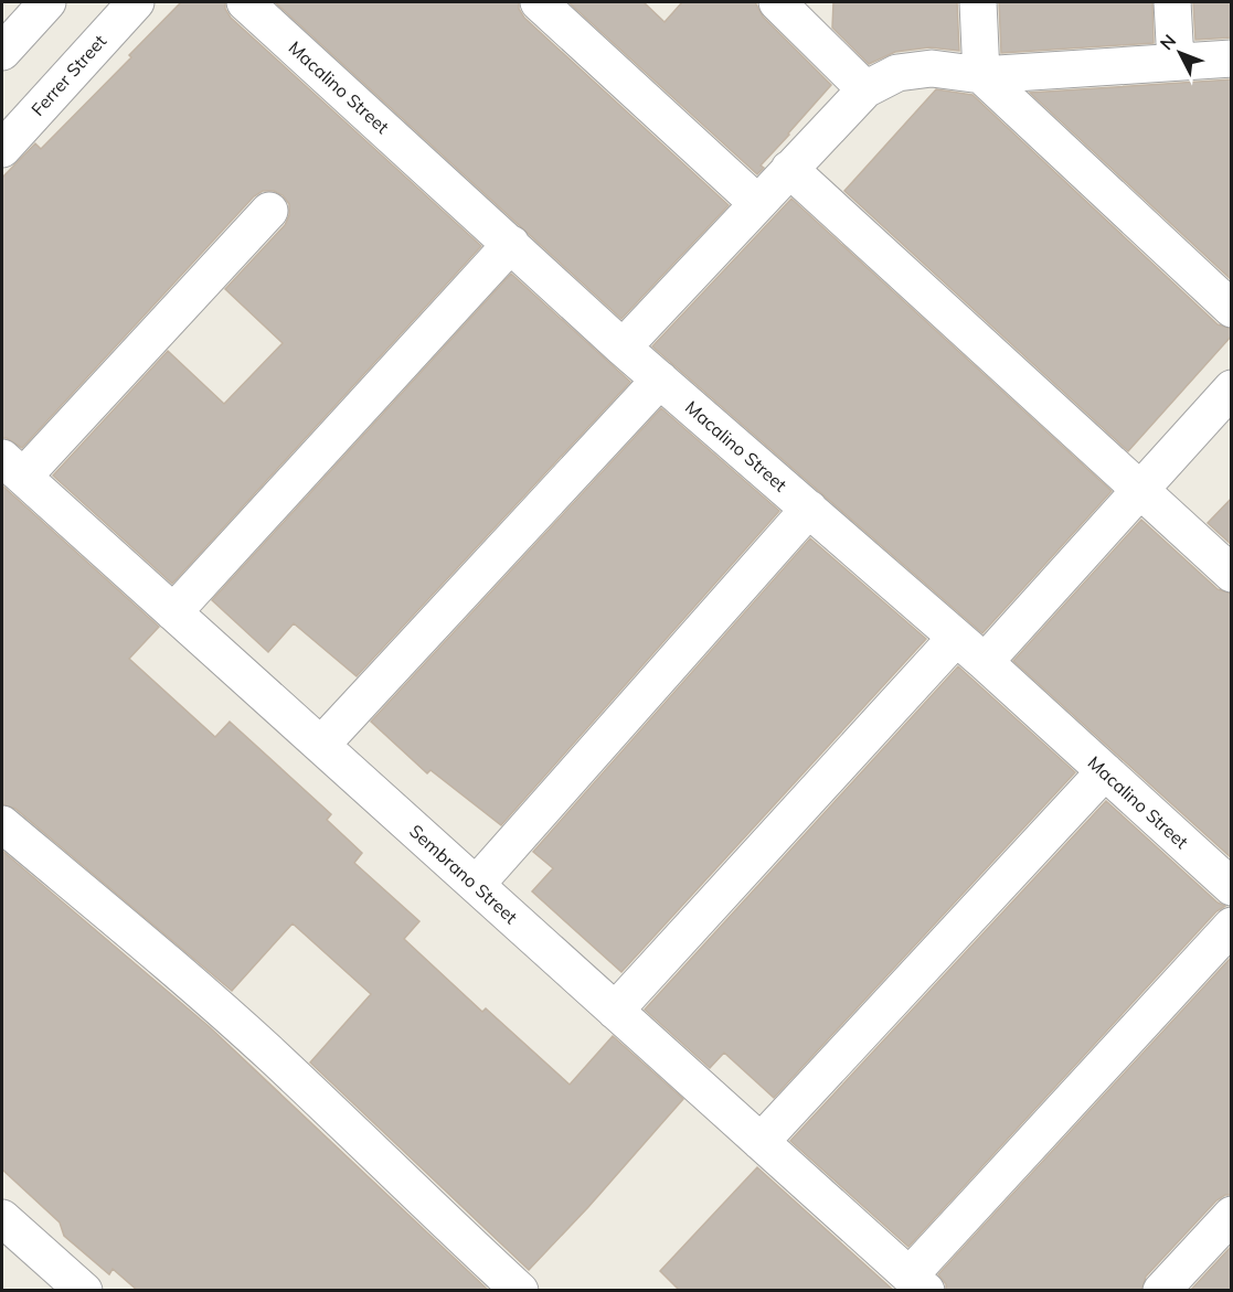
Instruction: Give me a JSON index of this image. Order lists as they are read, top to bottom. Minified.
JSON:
{"streets":{"street":["Ferrer Street","Macalino Street","Sembrano Street"]},"north":"top left"}
